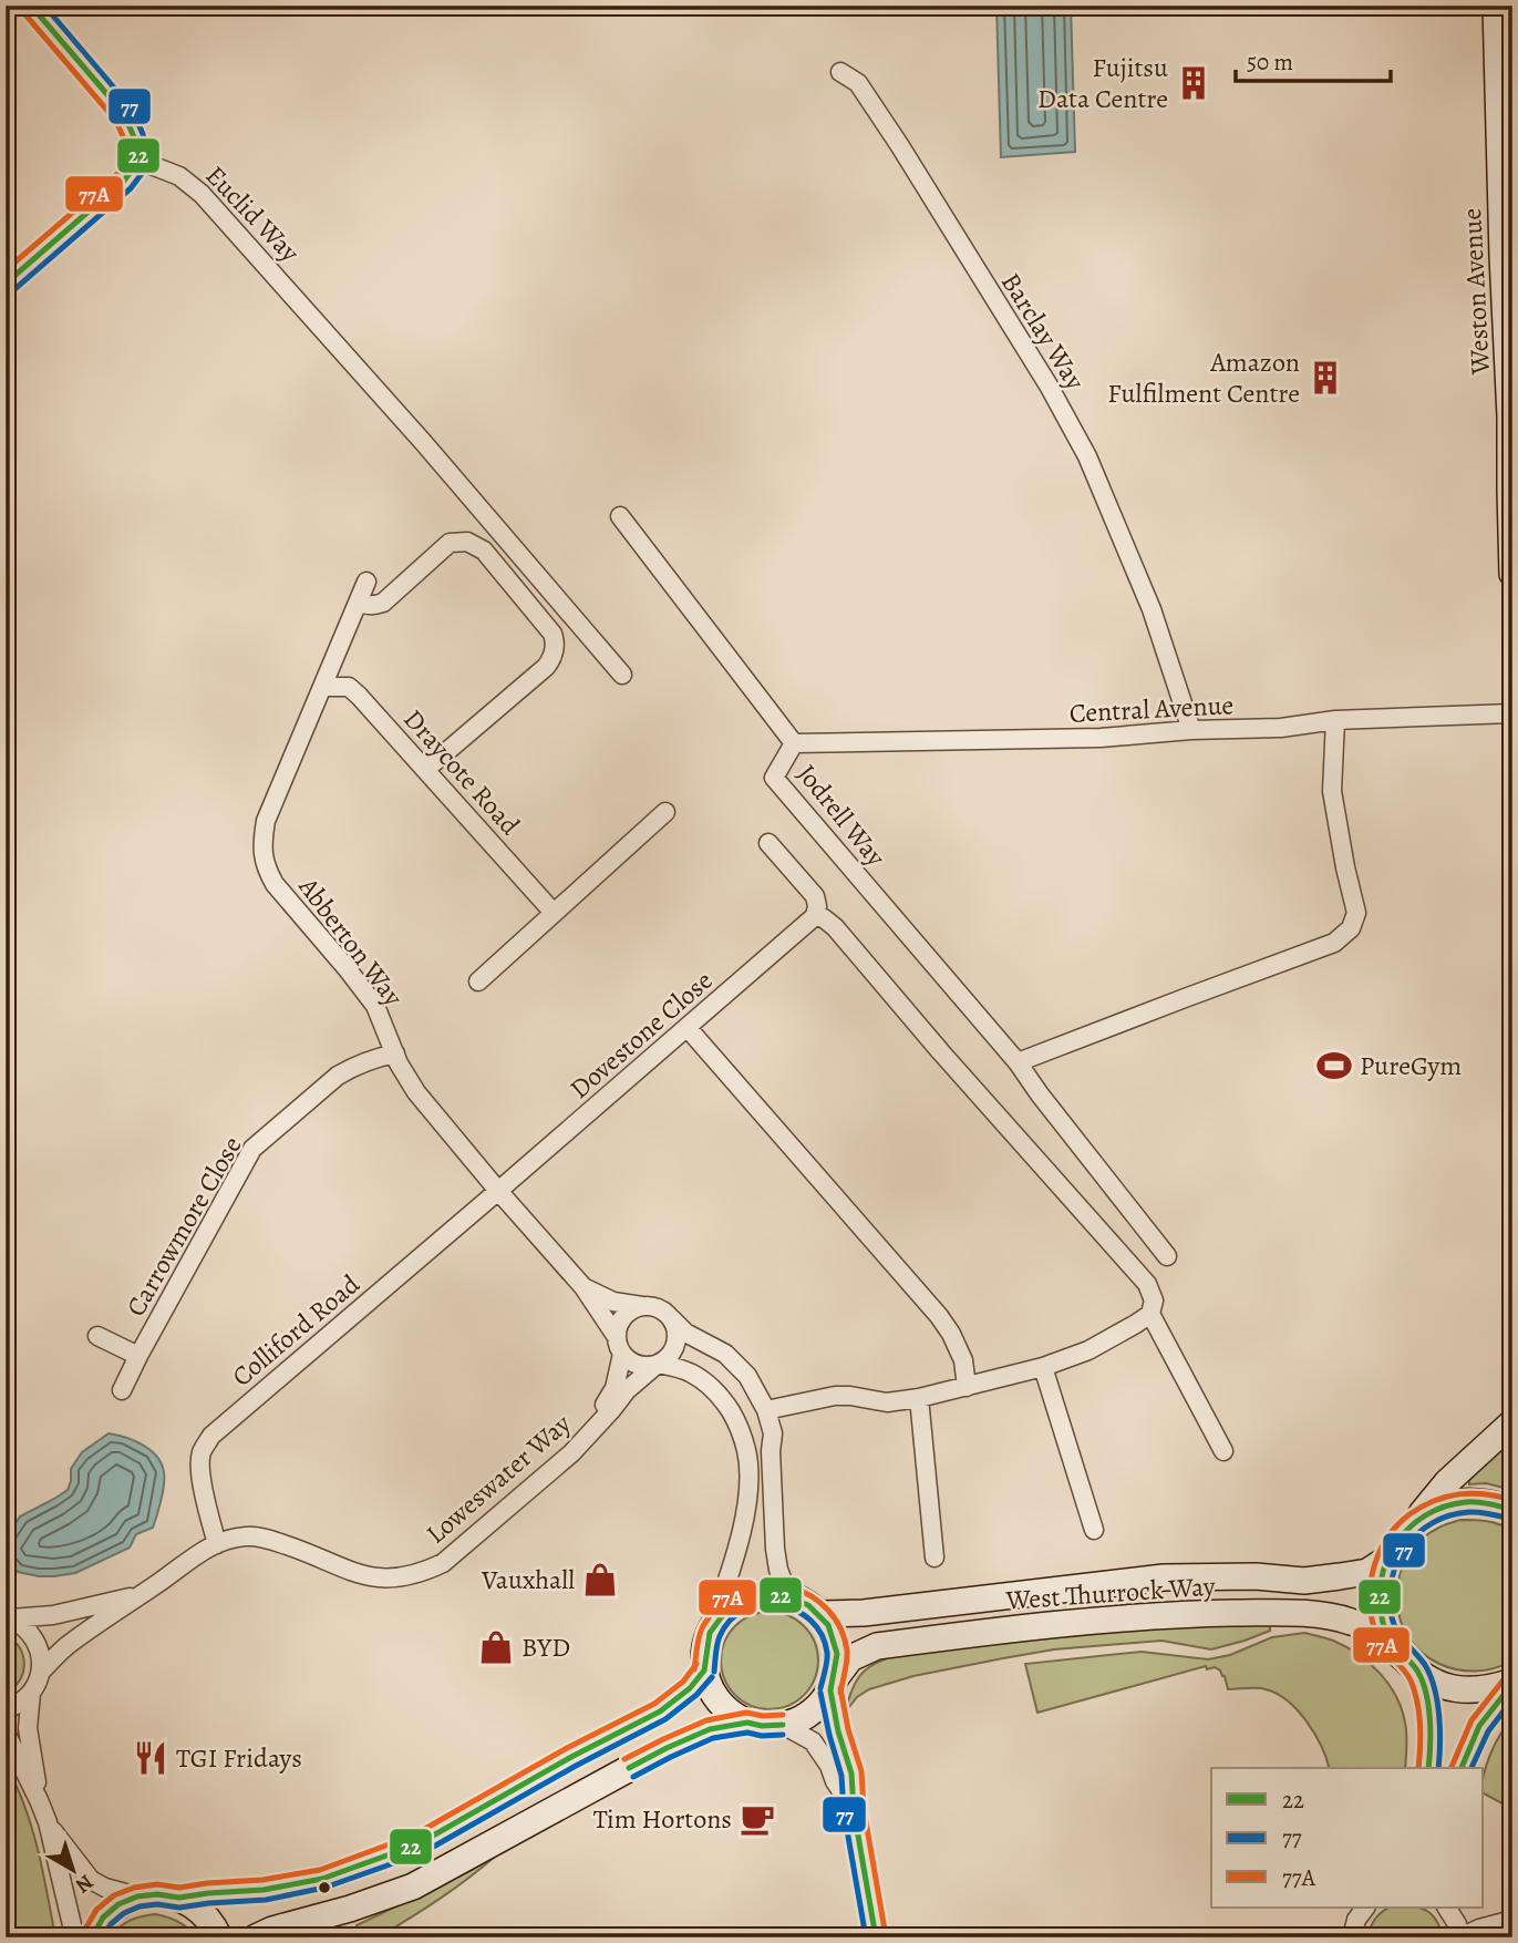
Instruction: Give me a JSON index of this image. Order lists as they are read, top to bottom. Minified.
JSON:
{"streets":{"main road":["Weston Avenue","West Thurrock Way"],"street":["Euclid Way","Barclay Way","Central Avenue","Draycote Road","Jodrell Way","Abberton Way","Dovestone Close","Carrowmore Close","Colliford Road","Loweswater Way"]},"crossings":[["Barclay Way","Central Avenue"],["Central Avenue","Jodrell Way"],["Draycote Road","Abberton Way"],["Abberton Way","Dovestone Close"],["Abberton Way","Carrowmore Close"],["Abberton Way","Colliford Road"],["Abberton Way","Loweswater Way"],["Dovestone Close","Colliford Road"],["Colliford Road","Loweswater Way"]],"places":{"building":["Fujitsu Data Centre","Amazon Fulfilment Centre"],"sports":["PureGym"],"shop":["Vauxhall","BYD"],"restaurant":["TGI Fridays"],"cafe":["Tim Hortons"]},"lines":["transit line 22","transit line 77","transit line 77A"],"legend":["22","77","77A"],"scale_bar":"50 m","north":"bottom right"}
